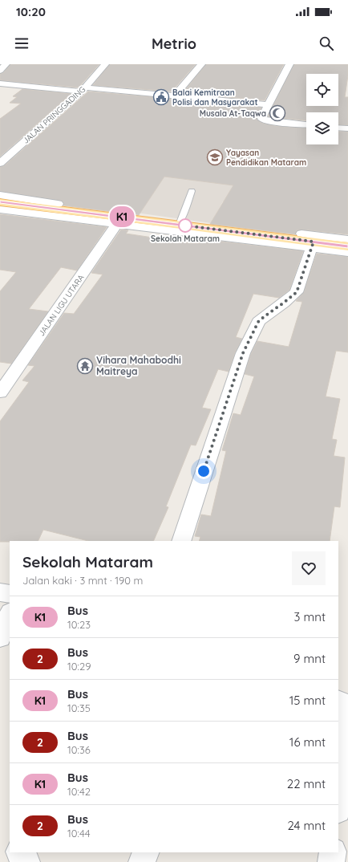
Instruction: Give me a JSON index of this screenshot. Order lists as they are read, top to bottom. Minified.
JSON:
{"streets":{"street":["JALAN PRINGGADING","JALAN LIGU UTARA"]},"places":{"public building":["Balai Kemitraan Polisi dan Masyarakat"],"mosque":["Musala At-Taqwa"],"school or university":["Yayasan Pendidikan Mataram"],"other":["Sekolah Mataram"],"temple":["Vihara Mahabodhi Maitreya"]},"lines":["bus line K1"],"page":{"status":"10:20","header":"Metrio","on_map":"K1","heading":["Sekolah Mataram","Jalan kaki · 3 mnt · 190 m"],"list":[{"mark":"K1","name":"Bus","note":"10:23","value":"3 mnt"},{"mark":"2","name":"Bus","note":"10:29","value":"9 mnt"},{"mark":"K1","name":"Bus","note":"10:35","value":"15 mnt"},{"mark":"2","name":"Bus","note":"10:36","value":"16 mnt"},{"mark":"K1","name":"Bus","note":"10:42","value":"22 mnt"},{"mark":"2","name":"Bus","note":"10:44","value":"24 mnt"}]}}
